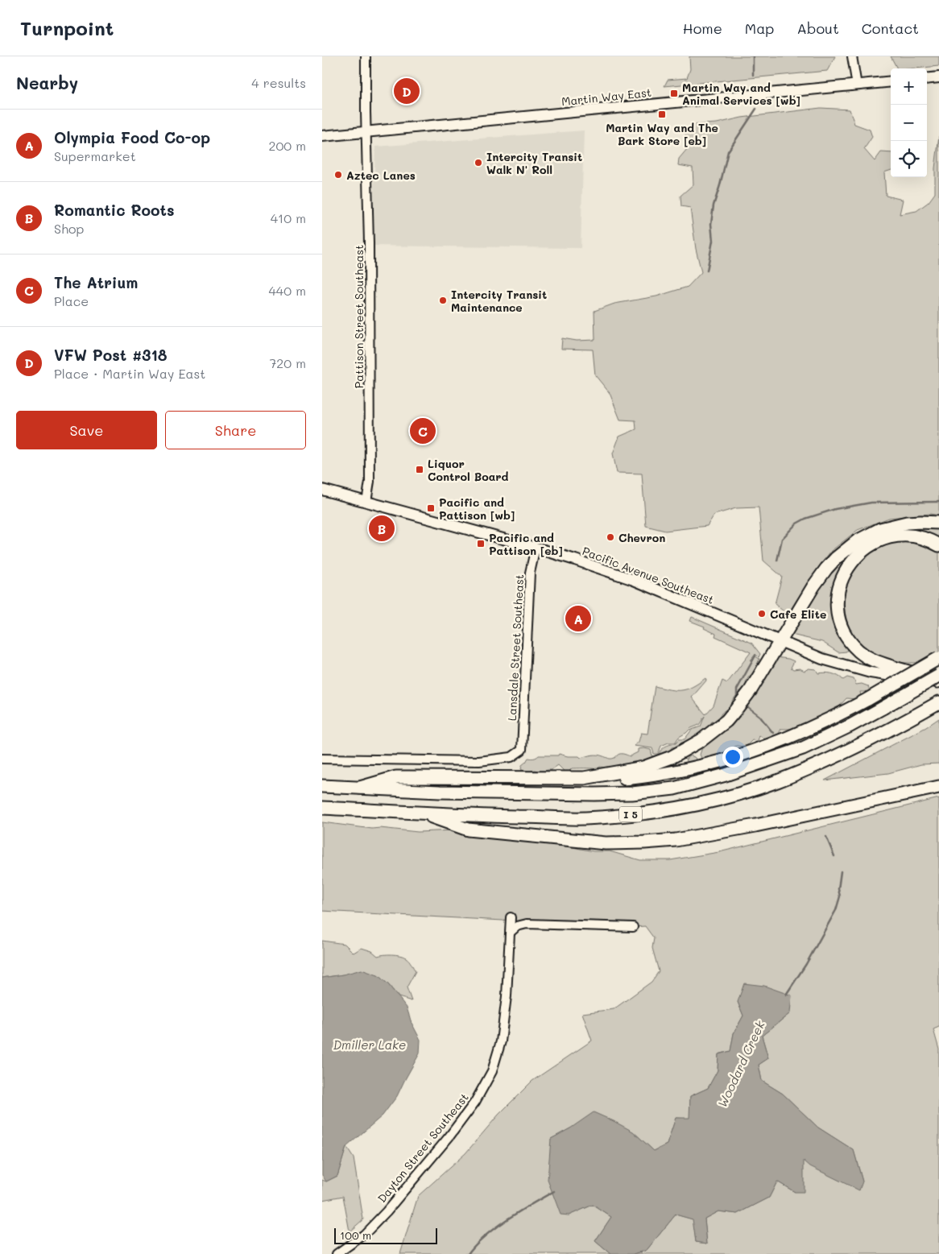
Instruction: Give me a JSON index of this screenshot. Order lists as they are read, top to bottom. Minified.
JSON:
{"streets":{"highway":["I 5"],"main road":["Martin Way East","Pacific Avenue Southeast"],"street":["Pattison Street Southeast","Lansdale Street Southeast","Dayton Street Southeast"]},"crossings":[["Martin Way East","Pattison Street Southeast"],["Pattison Street Southeast","Pacific Avenue Southeast"],["Pacific Avenue Southeast","Lansdale Street Southeast"],["Pacific Avenue Southeast","I 5"]],"water":["Dmiller Lake","Woodard Creek"],"places":{"transit":["Martin Way and Animal Services [wb]","Martin Way and The Bark Store [eb]","Liquor Control Board","Pacific and Pattison [wb]","Pacific and Pattison [eb]"],"other":["Intercity Transit Walk N' Roll","Aztec Lanes","Intercity Transit Maintenance","Chevron","Cafe Elite"]},"scale_bar":"100 m","page":{"header":"Turnpoint","nav":["Home","Map","About","Contact"],"heading":["Nearby","4 results"],"map_buttons":["+","−"],"pins":["D","C","B","A"],"list":[{"mark":"A","name":"Olympia Food Co-op","note":"Supermarket","value":"200 m"},{"mark":"B","name":"Romantic Roots","note":"Shop","value":"410 m"},{"mark":"C","name":"The Atrium","note":"Place","value":"440 m"},{"mark":"D","name":"VFW Post #318","note":"Place · Martin Way East","value":"720 m"}],"buttons":["Save","Share"],"scale":"100 m"}}
